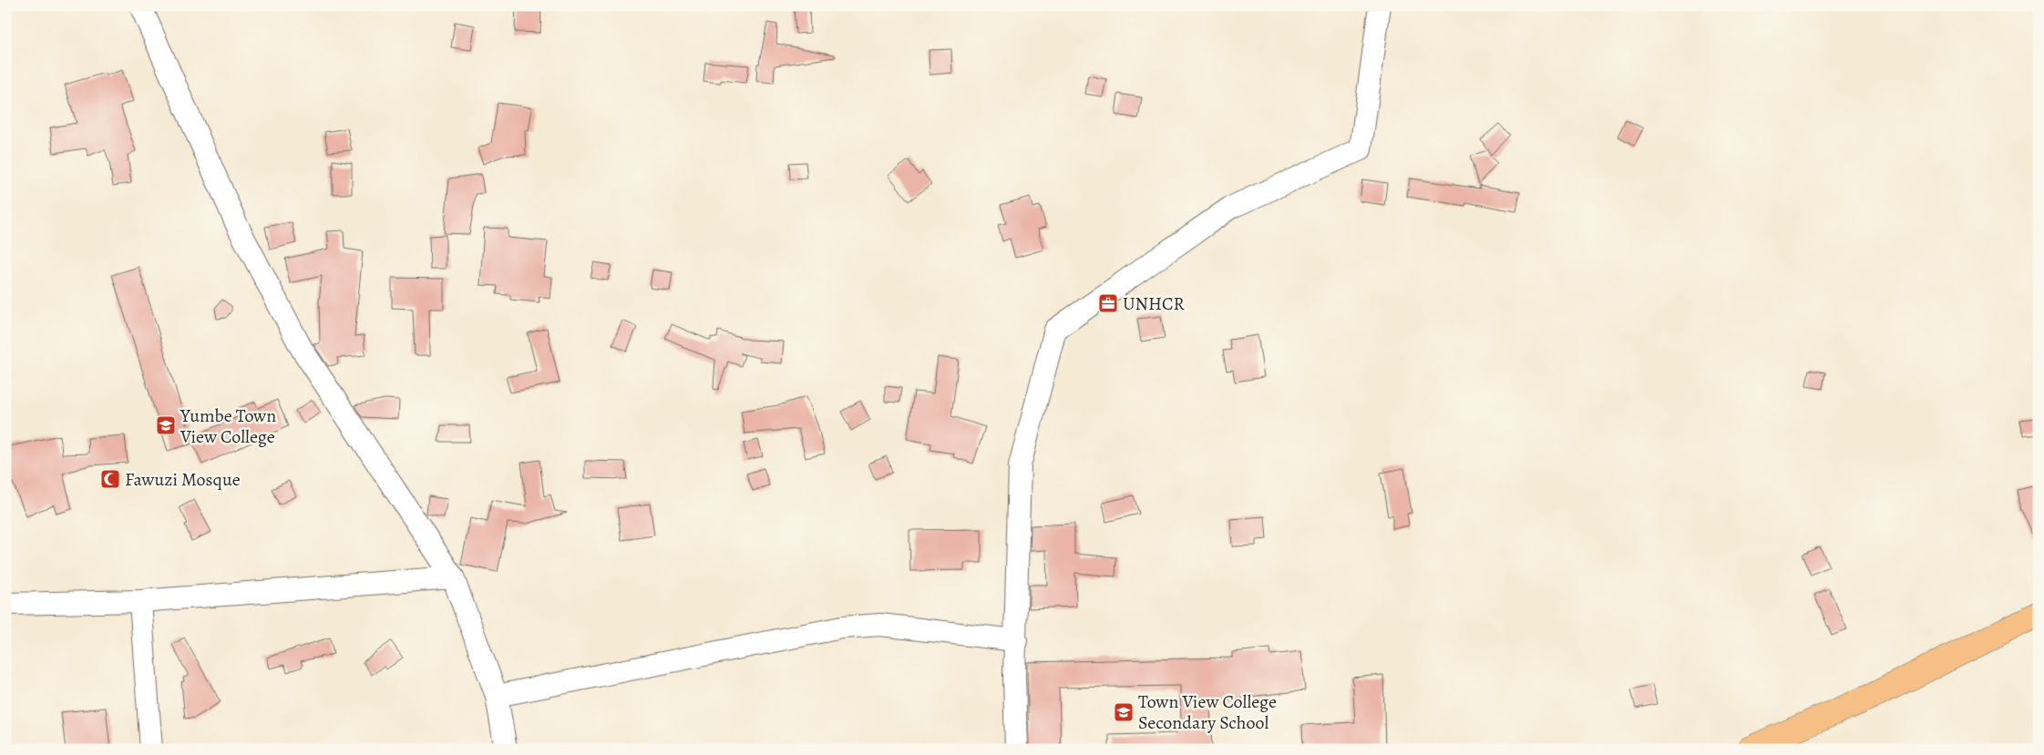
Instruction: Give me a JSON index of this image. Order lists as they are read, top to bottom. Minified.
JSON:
{"places":{"office":["UNHCR"],"school or university":["Yumbe Town View College","Town View College Secondary School"],"mosque":["Fawuzi Mosque"]}}
